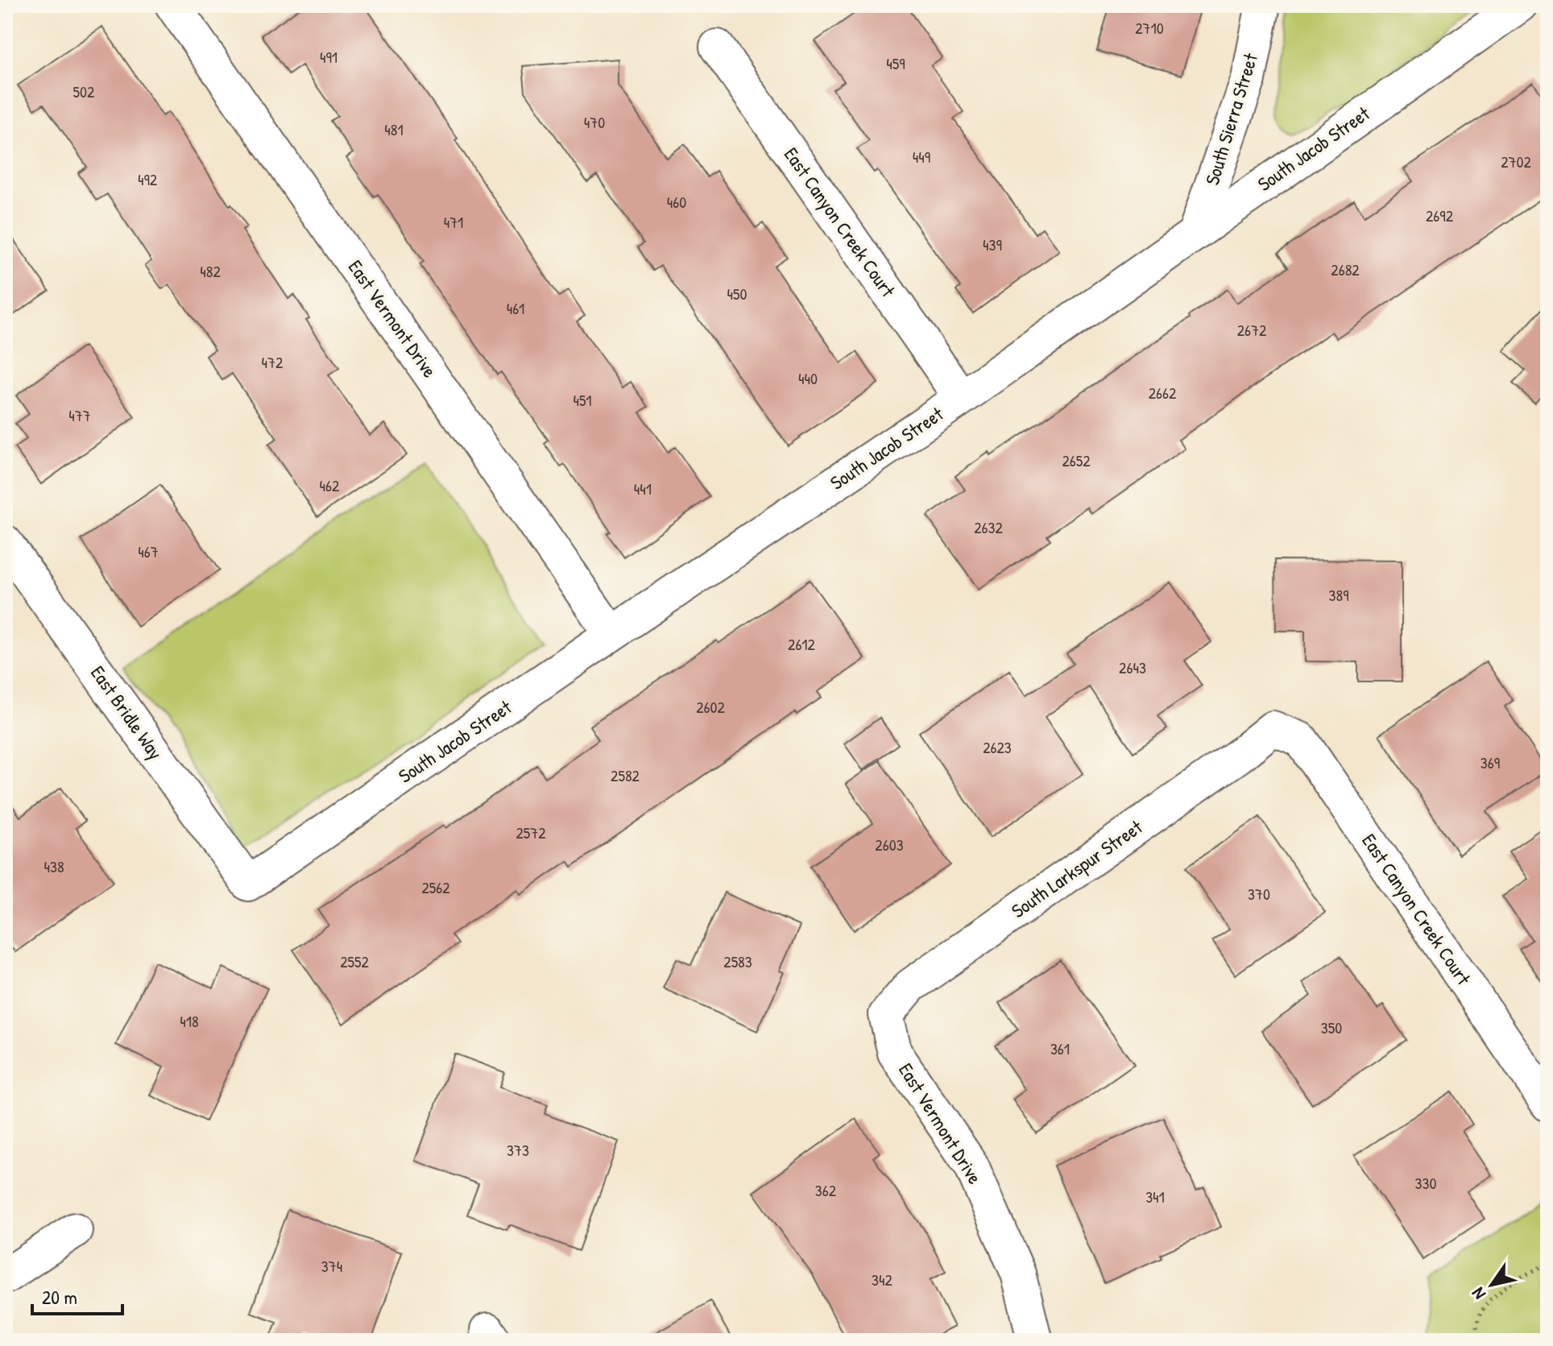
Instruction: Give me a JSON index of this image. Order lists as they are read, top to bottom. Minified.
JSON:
{"streets":{"street":["South Sierra Street","South Jacob Street","East Canyon Creek Court","East Vermont Drive","East Bridle Way","South Larkspur Street"]},"crossings":[["South Sierra Street","South Jacob Street"],["South Jacob Street","East Canyon Creek Court"],["South Jacob Street","East Vermont Drive"],["South Jacob Street","East Bridle Way"],["East Canyon Creek Court","South Larkspur Street"],["East Vermont Drive","South Larkspur Street"]],"house_numbers":["2710","491","459","502","470","481","449","2702","492","460","2692","471","439","2682","482","450","461","2672","472","440","2662","451","477","2652","462","441","2632","467","389","2612","2643","2602","2623","369","2582","2572","2603","438","2562","370","2552","2583","418","350","361","373","330","362","341","374","342"],"scale_bar":"20 m","north":"bottom left"}
